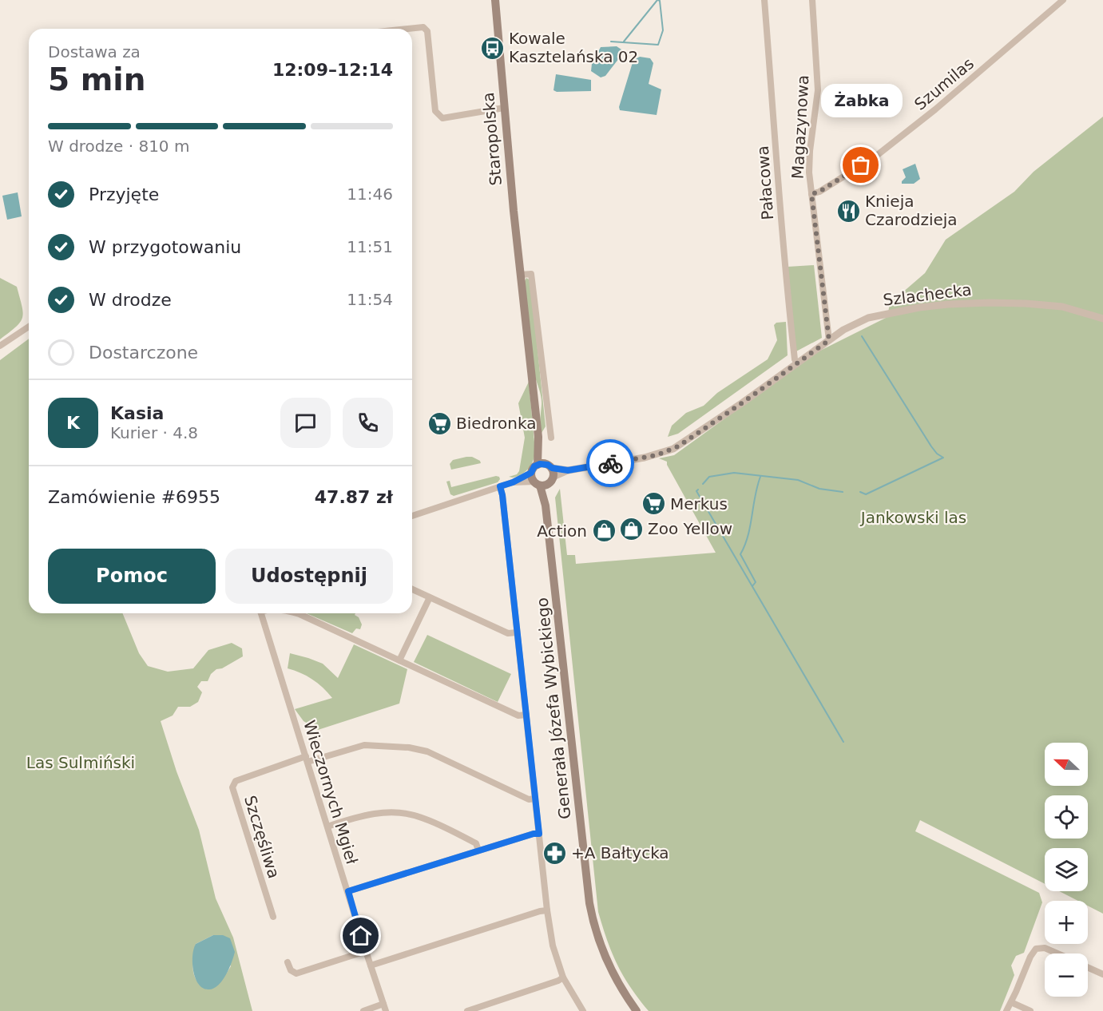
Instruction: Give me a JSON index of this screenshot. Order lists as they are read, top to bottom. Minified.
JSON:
{"streets":{"main road":["Staropolska","Generała Józefa Wybickiego"],"street":["Szumilas","Magazynowa","Pałacowa","Szlachecka","Wieczornych Mgieł","Szczęśliwa"]},"crossings":[["Szumilas","Magazynowa"],["Magazynowa","Szlachecka"],["Staropolska","Szlachecka"],["Staropolska","Generała Józefa Wybickiego"],["Pałacowa","Szlachecka"],["Szlachecka","Generała Józefa Wybickiego"],["Wieczornych Mgieł","Szczęśliwa"]],"parks":["Jankowski las","Las Sulmiński"],"places":{"bus stop":["Kowale Kasztelańska 02"],"other":["Żabka"],"restaurant":["Knieja Czarodzieja"],"supermarket":["Biedronka","Merkus"],"shop":["Zoo Yellow","Action"],"pharmacy":["+A Bałtycka"]},"north":"left","page":{"heading":["5 min","Dostawa za","12:09–12:14"],"panel":["Kasia","Kurier · 4.8","Zamówienie #6955","47.87 zł"],"bubble":"Żabka","bar":"W drodze · 810 m","list":[["Przyjęte","11:46"],["W przygotowaniu","11:51"],["W drodze","11:54"],"Dostarczone"],"round":"K","buttons":["Pomoc","Udostępnij"],"map_buttons":["+","−"]}}
